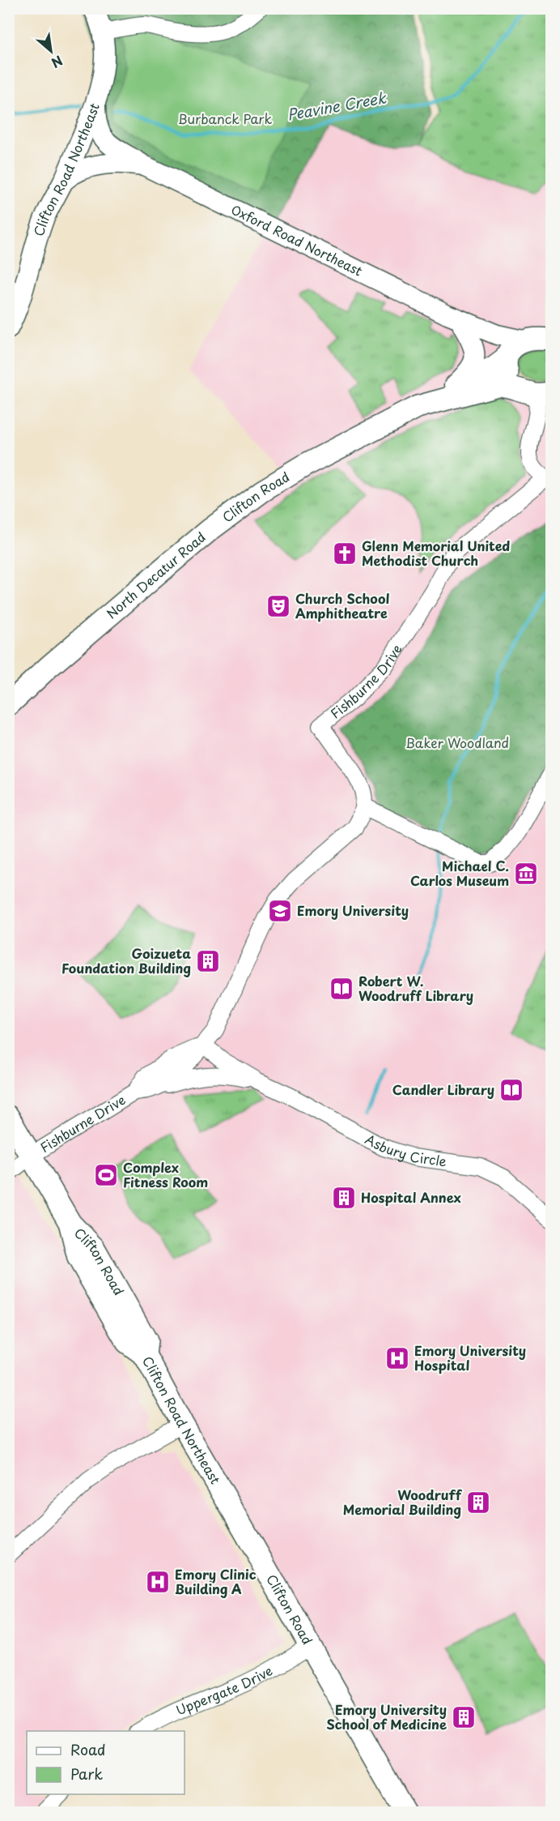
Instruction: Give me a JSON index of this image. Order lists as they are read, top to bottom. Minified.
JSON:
{"streets":{"main road":["Clifton Road Northeast","Clifton Road"],"street":["Oxford Road Northeast","Fishburne Drive","Asbury Circle","Uppergate Drive"]},"crossings":[["Clifton Road Northeast","Oxford Road Northeast"],["Clifton Road Northeast","Clifton Road"],["Clifton Road","Fishburne Drive"],["Clifton Road","Uppergate Drive"],["Fishburne Drive","Asbury Circle"]],"water":["Peavine Creek"],"parks":["Burbanck Park","Baker Woodland"],"places":{"church":["Glenn Memorial United Methodist Church"],"theatre":["Church School Amphitheatre"],"museum":["Michael C. Carlos Museum"],"school or university":["Emory University"],"building":["Goizueta Foundation Building","Hospital Annex","Woodruff Memorial Building","Emory University School of Medicine"],"library":["Robert W. Woodruff Library","Candler Library"],"sports":["Complex Fitness Room"],"hospital":["Emory University Hospital","Emory Clinic Building A"]},"legend":["Road","Park"],"north":"bottom right"}
